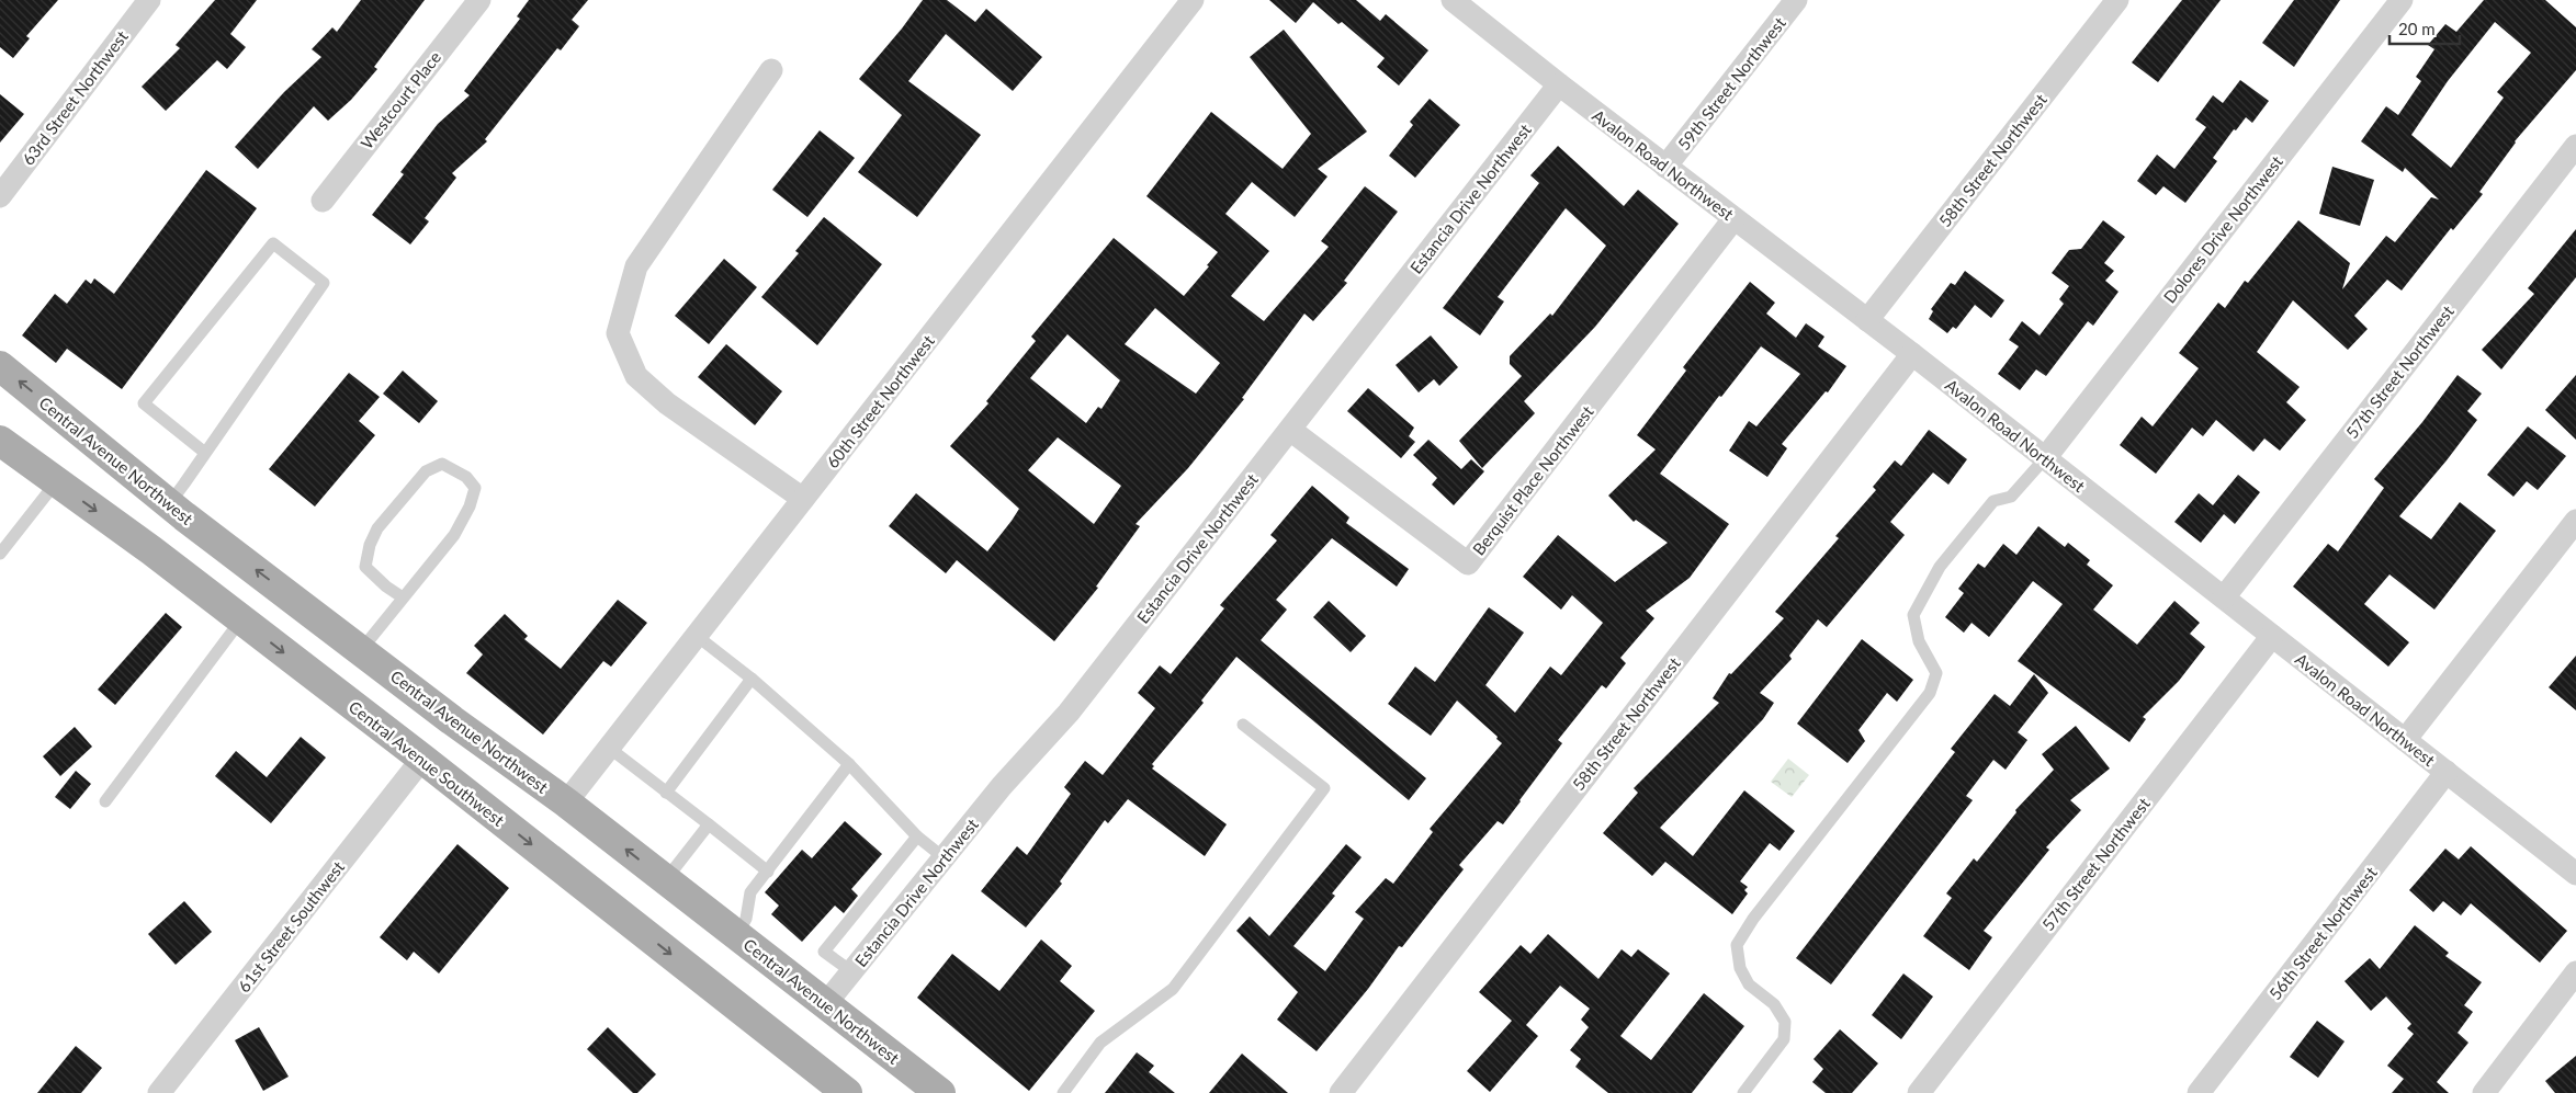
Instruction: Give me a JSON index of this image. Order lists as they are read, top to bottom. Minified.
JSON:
{"streets":{"main road":["Central Avenue Northwest","Central Avenue Southwest"],"street":["59th Street Northwest","63rd Street Northwest","Westcourt Place","58th Street Northwest","Avalon Road Northwest","Estancia Drive Northwest","Dolores Drive Northwest","57th Street Northwest","60th Street Northwest","Berquist Place Northwest","61st Street Southwest","56th Street Northwest"]},"crossings":[["59th Street Northwest","Avalon Road Northwest"],["58th Street Northwest","Avalon Road Northwest"],["Avalon Road Northwest","Estancia Drive Northwest"],["Avalon Road Northwest","Dolores Drive Northwest"],["Avalon Road Northwest","57th Street Northwest"],["Avalon Road Northwest","Berquist Place Northwest"],["Avalon Road Northwest","56th Street Northwest"],["Estancia Drive Northwest","Central Avenue Northwest"],["Estancia Drive Northwest","Berquist Place Northwest"],["60th Street Northwest","Central Avenue Northwest"],["Central Avenue Southwest","61st Street Southwest"]],"one_way":["Central Avenue Northwest","Central Avenue Southwest"],"scale_bar":"20 m"}
